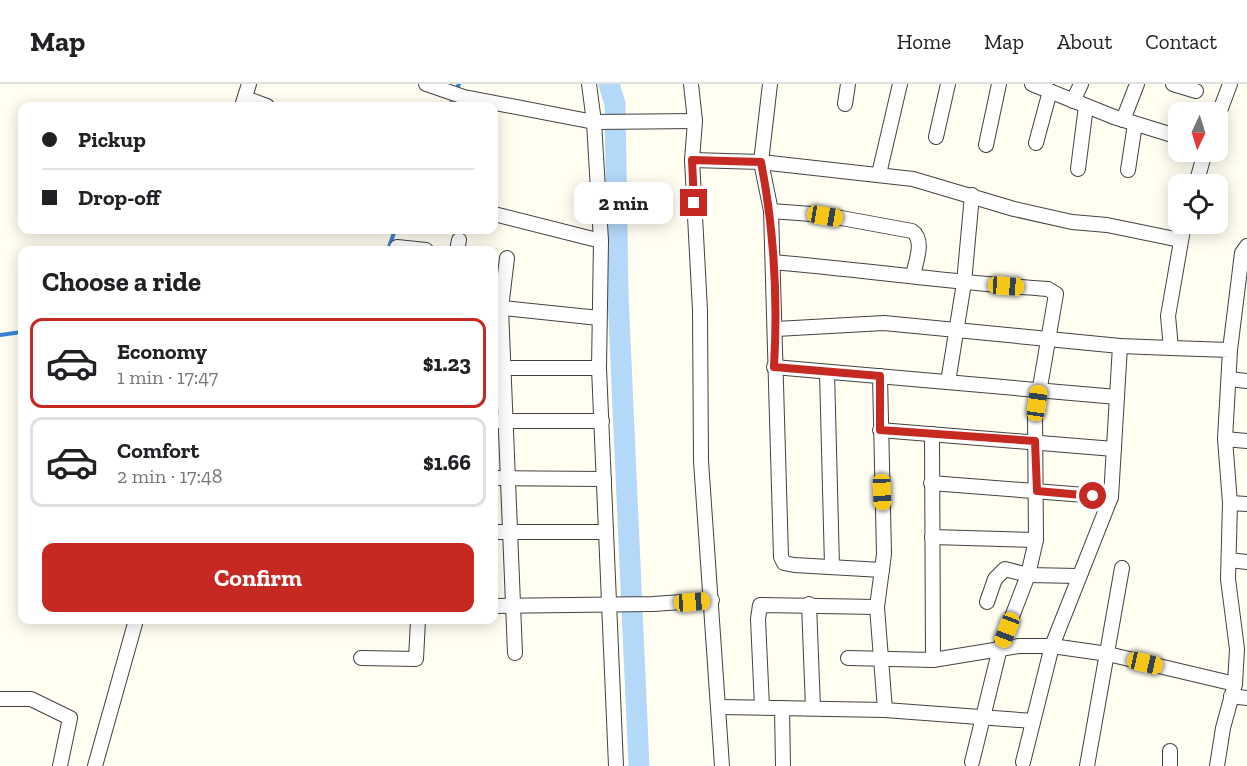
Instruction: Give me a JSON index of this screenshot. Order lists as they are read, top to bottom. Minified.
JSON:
{"north":"bottom","page":{"header":"Map","nav":["Home","Map","About","Contact"],"banner":["Pickup","Drop-off"],"bubble":"2 min","heading":"Choose a ride","list":[{"name":"Economy","note":"1 min · 17:47","value":"$1.23"},{"name":"Comfort","note":"2 min · 17:48","value":"$1.66"}],"buttons":"Confirm"}}
